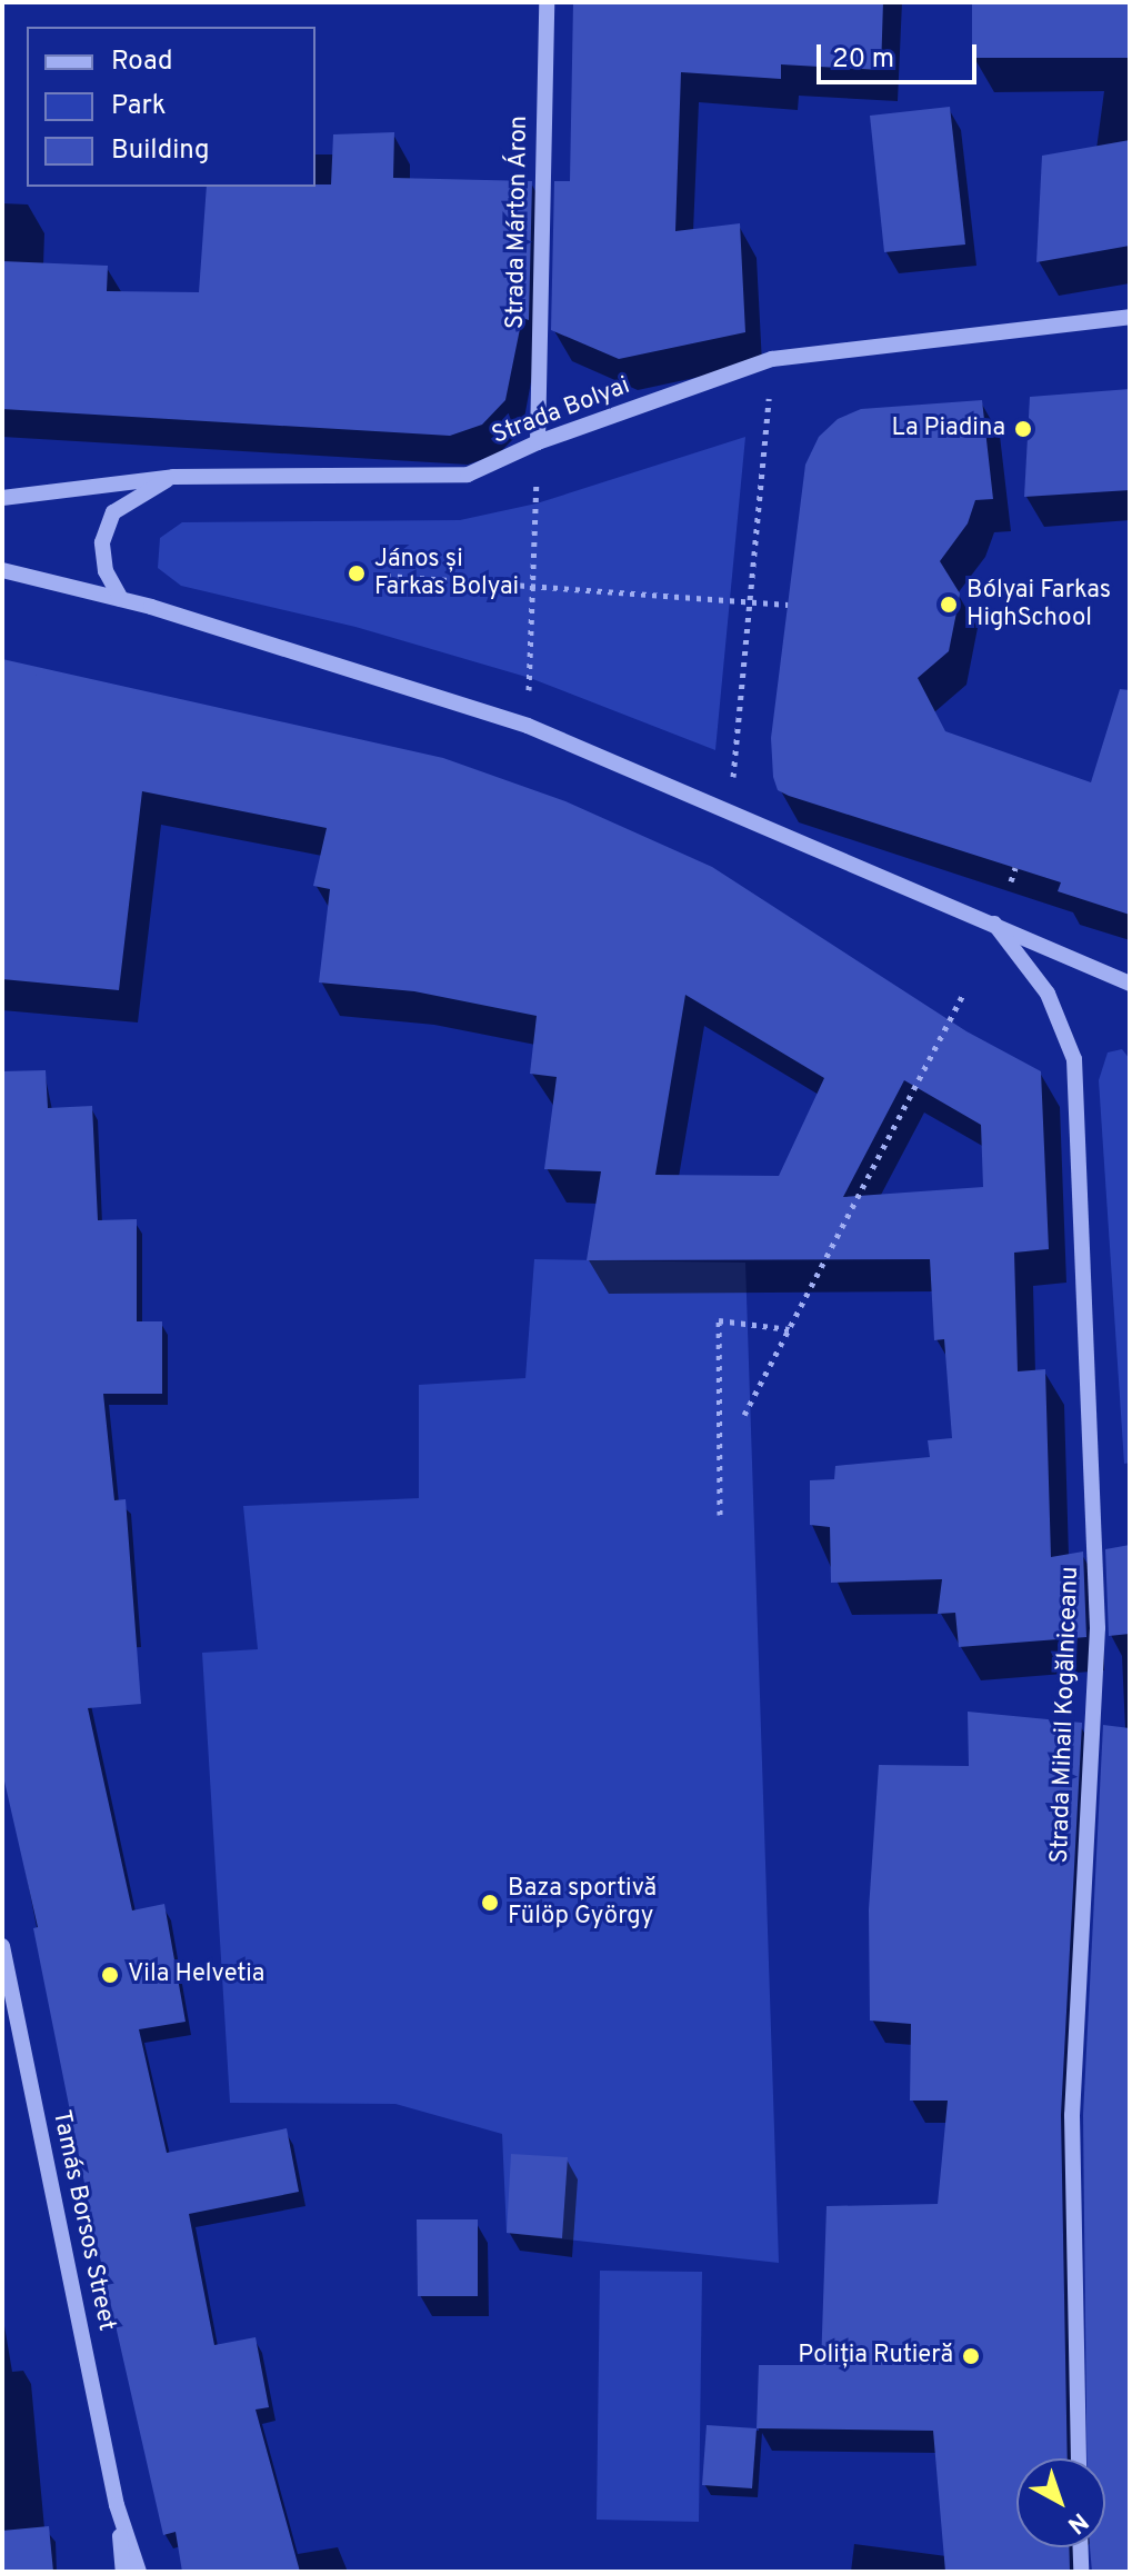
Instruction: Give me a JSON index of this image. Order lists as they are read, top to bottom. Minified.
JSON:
{"streets":{"street":["Strada Márton Áron","Strada Bolyai","Strada Mihail Kogălniceanu","Tamás Borsos Street"]},"crossings":[["Strada Márton Áron","Strada Bolyai"]],"places":["La Piadina","János și Farkas Bolyai","Bólyai Farkas HighSchool","Baza sportivă Fülöp György","Vila Helvetia","Poliția Rutieră"],"legend":["Road","Park","Building"],"scale_bar":"20 m","north":"bottom right"}
